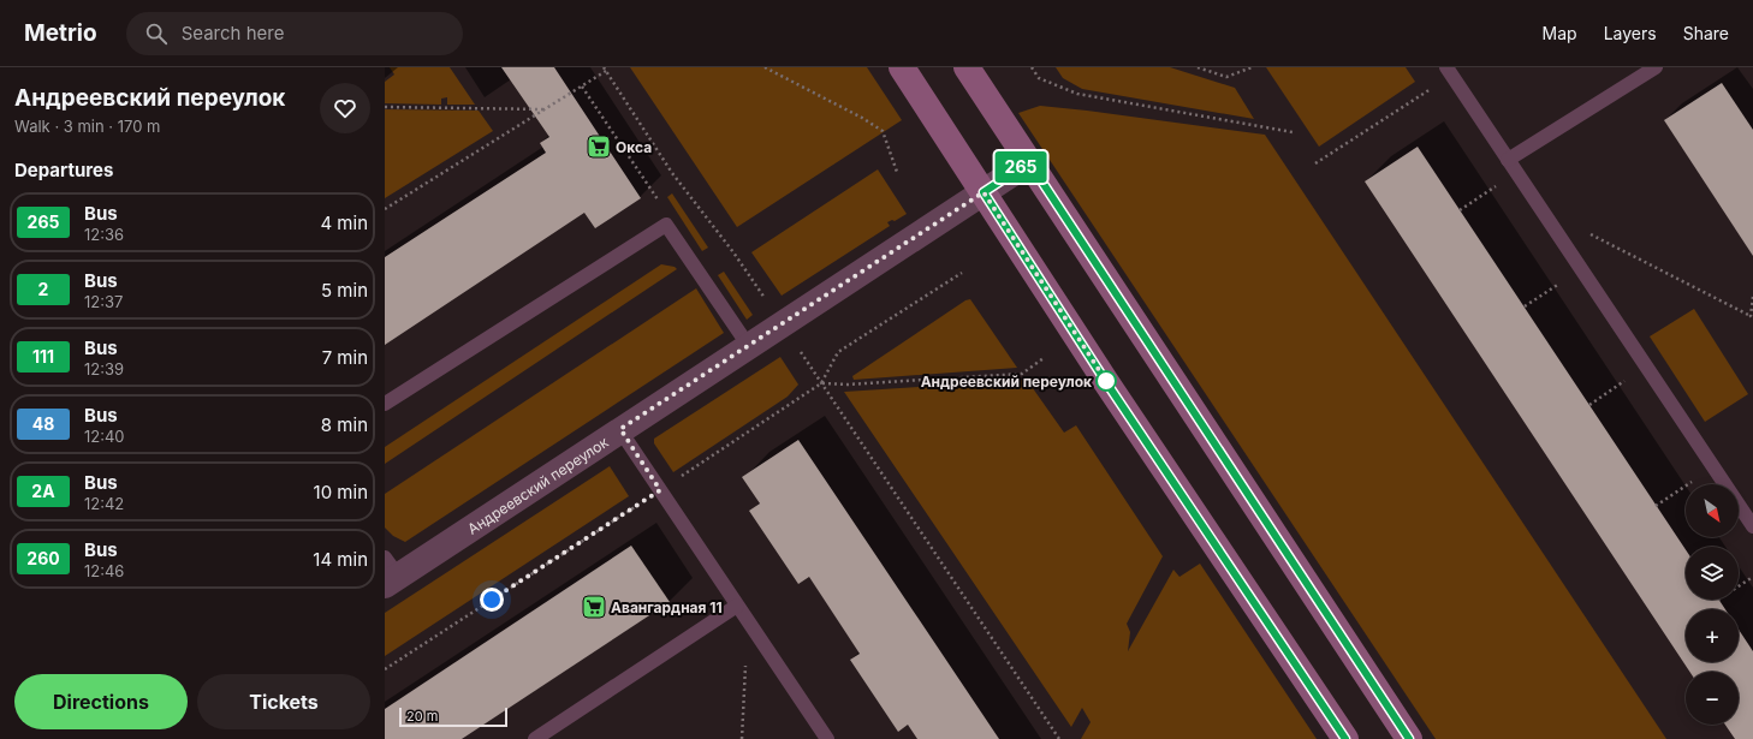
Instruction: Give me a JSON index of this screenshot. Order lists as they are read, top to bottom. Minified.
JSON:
{"streets":{"street":["Андреевский переулок"]},"places":{"supermarket":["Окса","Авангардная 11"],"other":["Андреевский переулок"]},"lines":["bus line 265"],"scale_bar":"20 m","north":"bottom right","page":{"header":"Metrio","search":"Search here","nav":["Map","Layers","Share"],"heading":[["Андреевский переулок","Walk · 3 min · 170 m"],"Departures"],"on_map":"265","list":[{"mark":"265","name":"Bus","note":"12:36","value":"4 min"},{"mark":"2","name":"Bus","note":"12:37","value":"5 min"},{"mark":"111","name":"Bus","note":"12:39","value":"7 min"},{"mark":"48","name":"Bus","note":"12:40","value":"8 min"},{"mark":"2А","name":"Bus","note":"12:42","value":"10 min"},{"mark":"260","name":"Bus","note":"12:46","value":"14 min"}],"map_buttons":["+","−"],"buttons":["Directions","Tickets"],"scale":"20 m"}}
